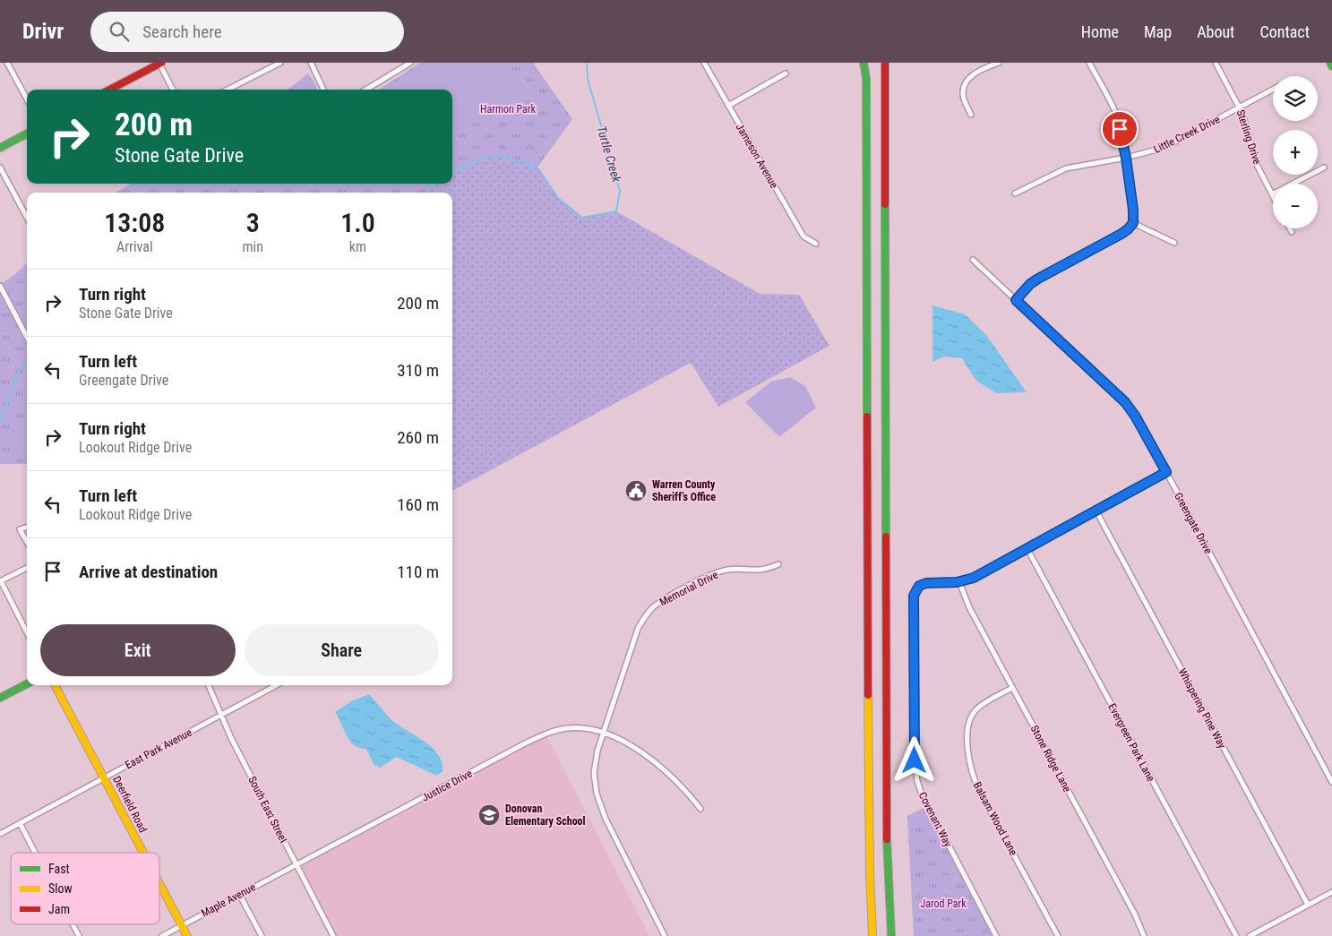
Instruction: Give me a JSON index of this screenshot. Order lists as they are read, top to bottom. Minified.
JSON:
{"streets":{"main road":["Deerfield Road"],"street":["Little Creek Drive","Sterling Drive","Jameson Avenue","Greengate Drive","Memorial Drive","Whispering Pine Way","Evergreen Park Lane","East Park Avenue","Stone Ridge Lane","Justice Drive","South East Street","Balsam Wood Lane","Covenant Way","Maple Avenue"]},"crossings":[["Little Creek Drive","Sterling Drive"],["Memorial Drive","Justice Drive"],["East Park Avenue","Deerfield Road"],["East Park Avenue","South East Street"],["Stone Ridge Lane","Balsam Wood Lane"],["Stone Ridge Lane","Covenant Way"],["Justice Drive","South East Street"],["Justice Drive","Maple Avenue"],["Deerfield Road","Maple Avenue"],["South East Street","Maple Avenue"]],"water":["Turtle Creek"],"parks":["Harmon Park","Jarod Park"],"places":{"public building":["Warren County Sheriff’s Office"],"school or university":["Donovan Elementary School"]},"legend":["Fast","Slow","Jam"],"page":{"header":"Drivr","search":"Search here","nav":["Home","Map","About","Contact"],"map_buttons":["+","−"],"turn":["200 m","Stone Gate Drive"],"eta":["13:08","Arrival","3","min","1.0","km"],"list":[{"name":"Turn right","note":"Stone Gate Drive","value":"200 m"},{"name":"Turn left","note":"Greengate Drive","value":"310 m"},{"name":"Turn right","note":"Lookout Ridge Drive","value":"260 m"},{"name":"Turn left","note":"Lookout Ridge Drive","value":"160 m"},{"name":"Arrive at destination","value":"110 m"}],"buttons":["Exit","Share"]}}
